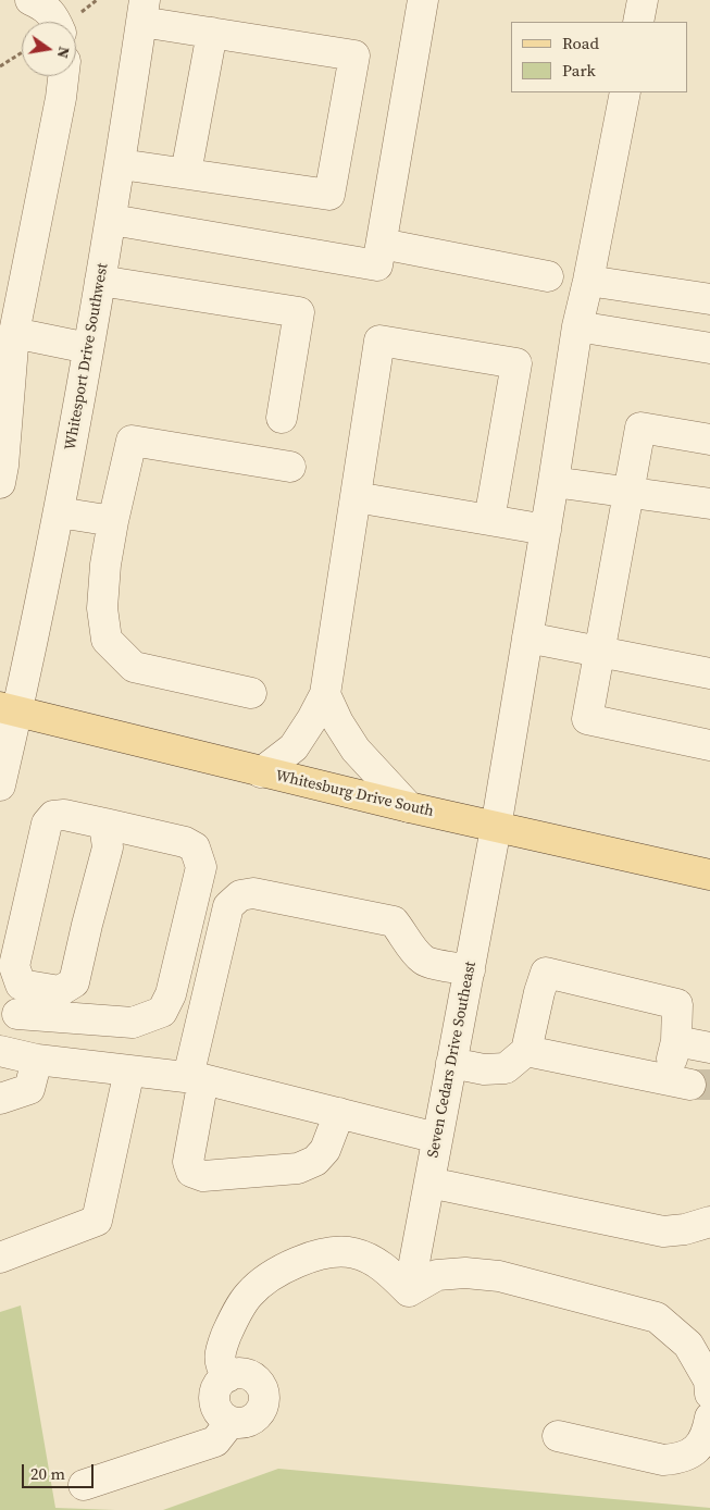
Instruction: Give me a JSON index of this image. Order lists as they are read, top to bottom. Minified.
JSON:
{"streets":{"main road":["Whitesburg Drive South"],"street":["Whitesport Drive Southwest","Seven Cedars Drive Southeast"]},"crossings":[["Whitesport Drive Southwest","Whitesburg Drive South"],["Whitesburg Drive South","Seven Cedars Drive Southeast"]],"legend":["Road","Park"],"scale_bar":"20 m","north":"right"}
